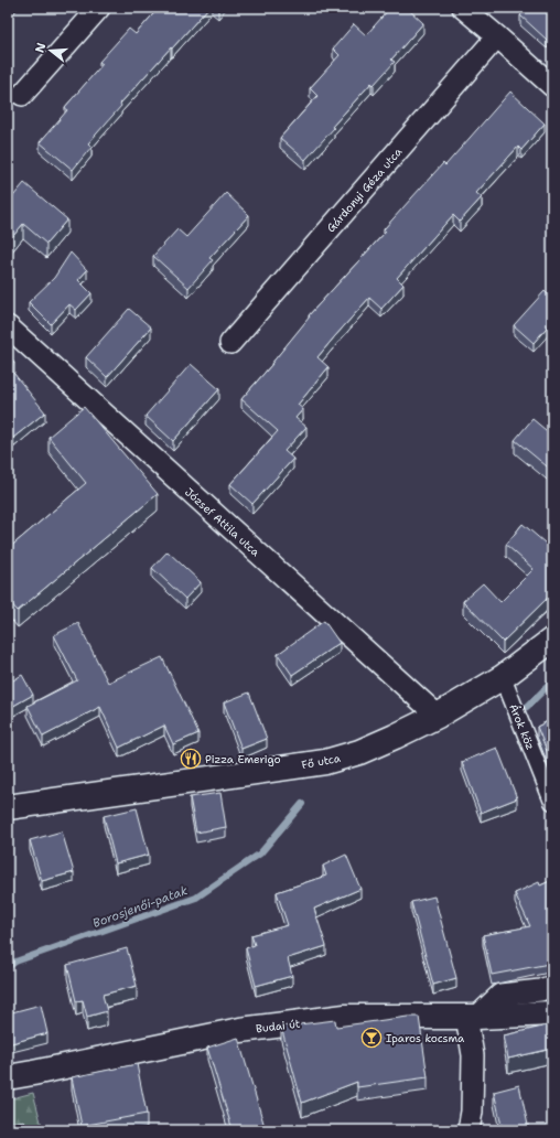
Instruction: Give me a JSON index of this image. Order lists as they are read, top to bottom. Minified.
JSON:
{"streets":{"street":["Gárdonyi Géza utca","József Attila utca","Árok köz","Fő utca","Budai út"]},"crossings":[["József Attila utca","Fő utca"],["Árok köz","Fő utca"]],"water":["Borosjenői-patak"],"places":{"restaurant":["Pizza Emerigo"],"bar":["Iparos kocsma"]},"north":"left"}
